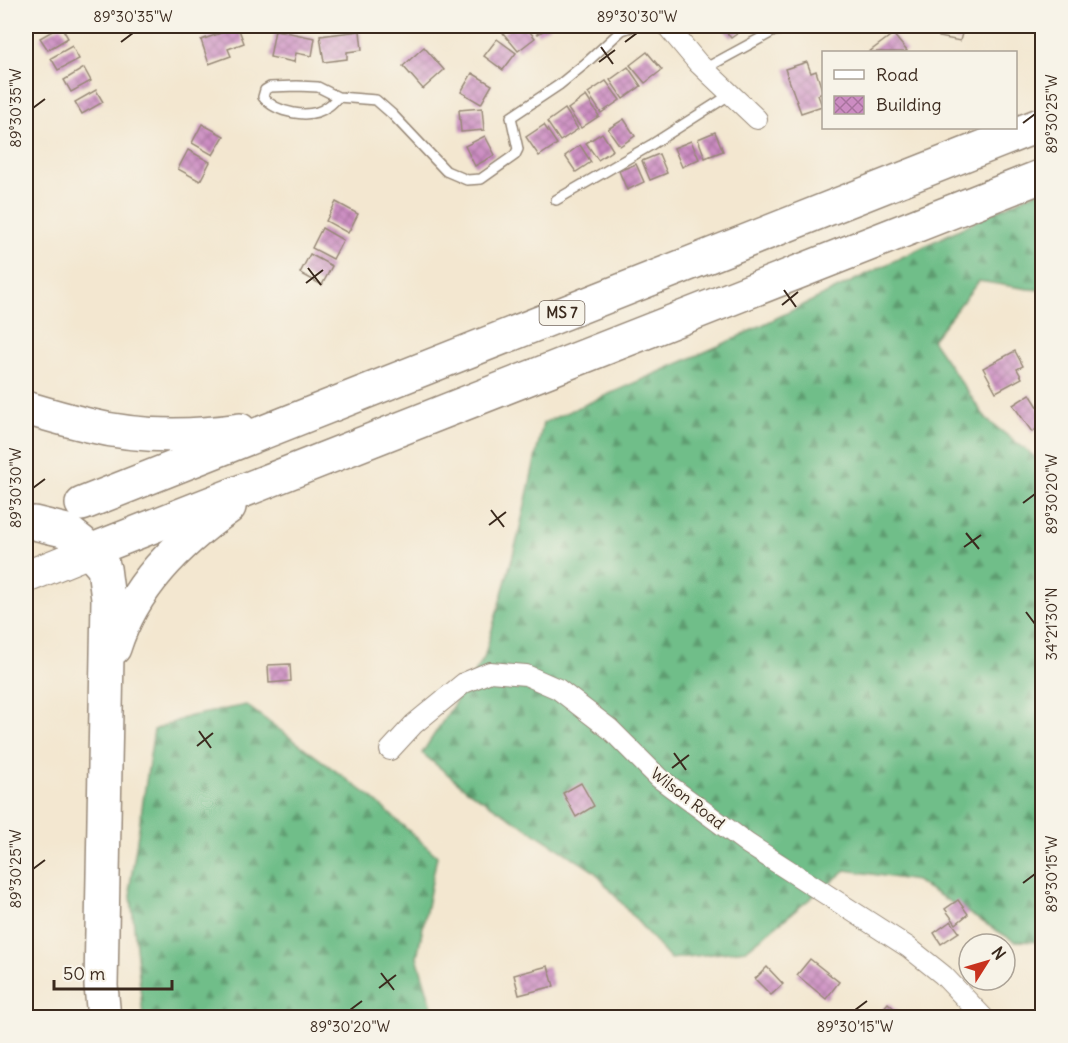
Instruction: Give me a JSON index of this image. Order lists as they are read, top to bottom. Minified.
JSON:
{"streets":{"highway":["MS 7"],"street":["Wilson Road"]},"legend":["Road","Building"],"scale_bar":"50 m","north":"top right","coordinates":["89°30'35\"W","89°30'30\"W","89°30'25\"W","89°30'20\"W","34°21'30\"N","89°30'15\"W"]}
